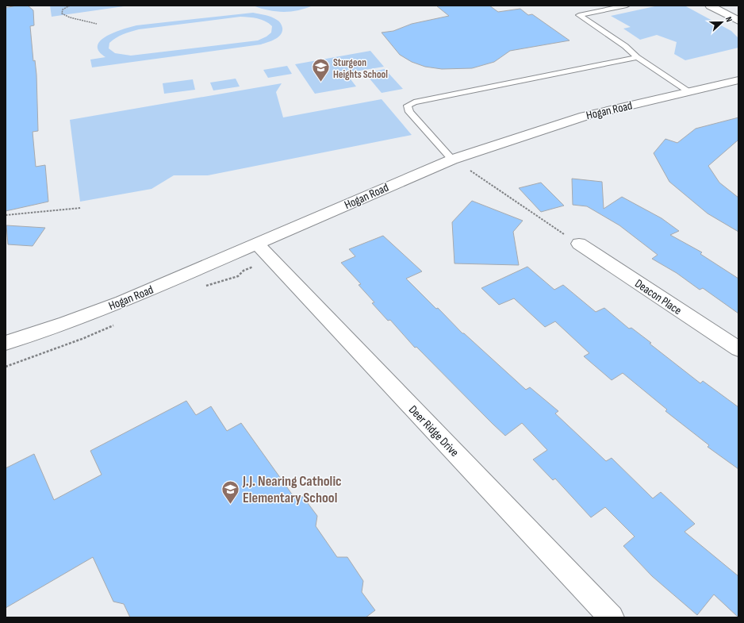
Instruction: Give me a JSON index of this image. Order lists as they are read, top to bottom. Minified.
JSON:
{"streets":{"street":["Hogan Road","Deacon Place","Deer Ridge Drive"]},"crossings":[["Hogan Road","Deer Ridge Drive"]],"places":{"school or university":["Sturgeon Heights School","J.J. Nearing Catholic Elementary School"]},"north":"right"}
